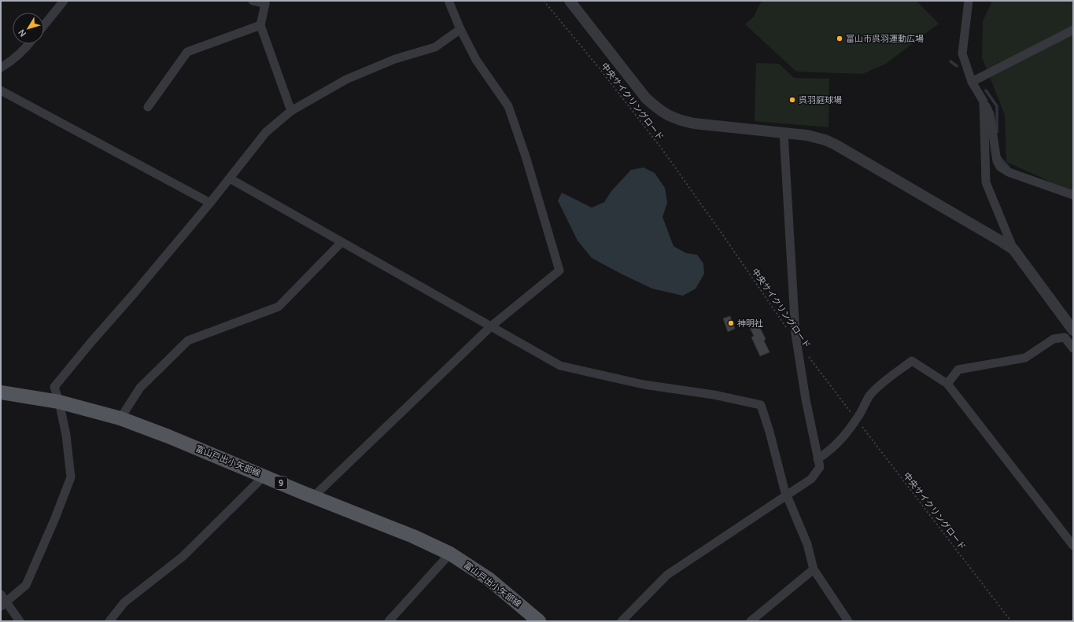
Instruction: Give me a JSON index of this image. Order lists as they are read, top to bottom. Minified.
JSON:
{"streets":{"main road":["富山戸出小矢部線","9"],"path":["中央サイクリングロード"]},"places":["富山市呉羽運動広場","呉羽庭球場","神明社"],"north":"bottom left"}
